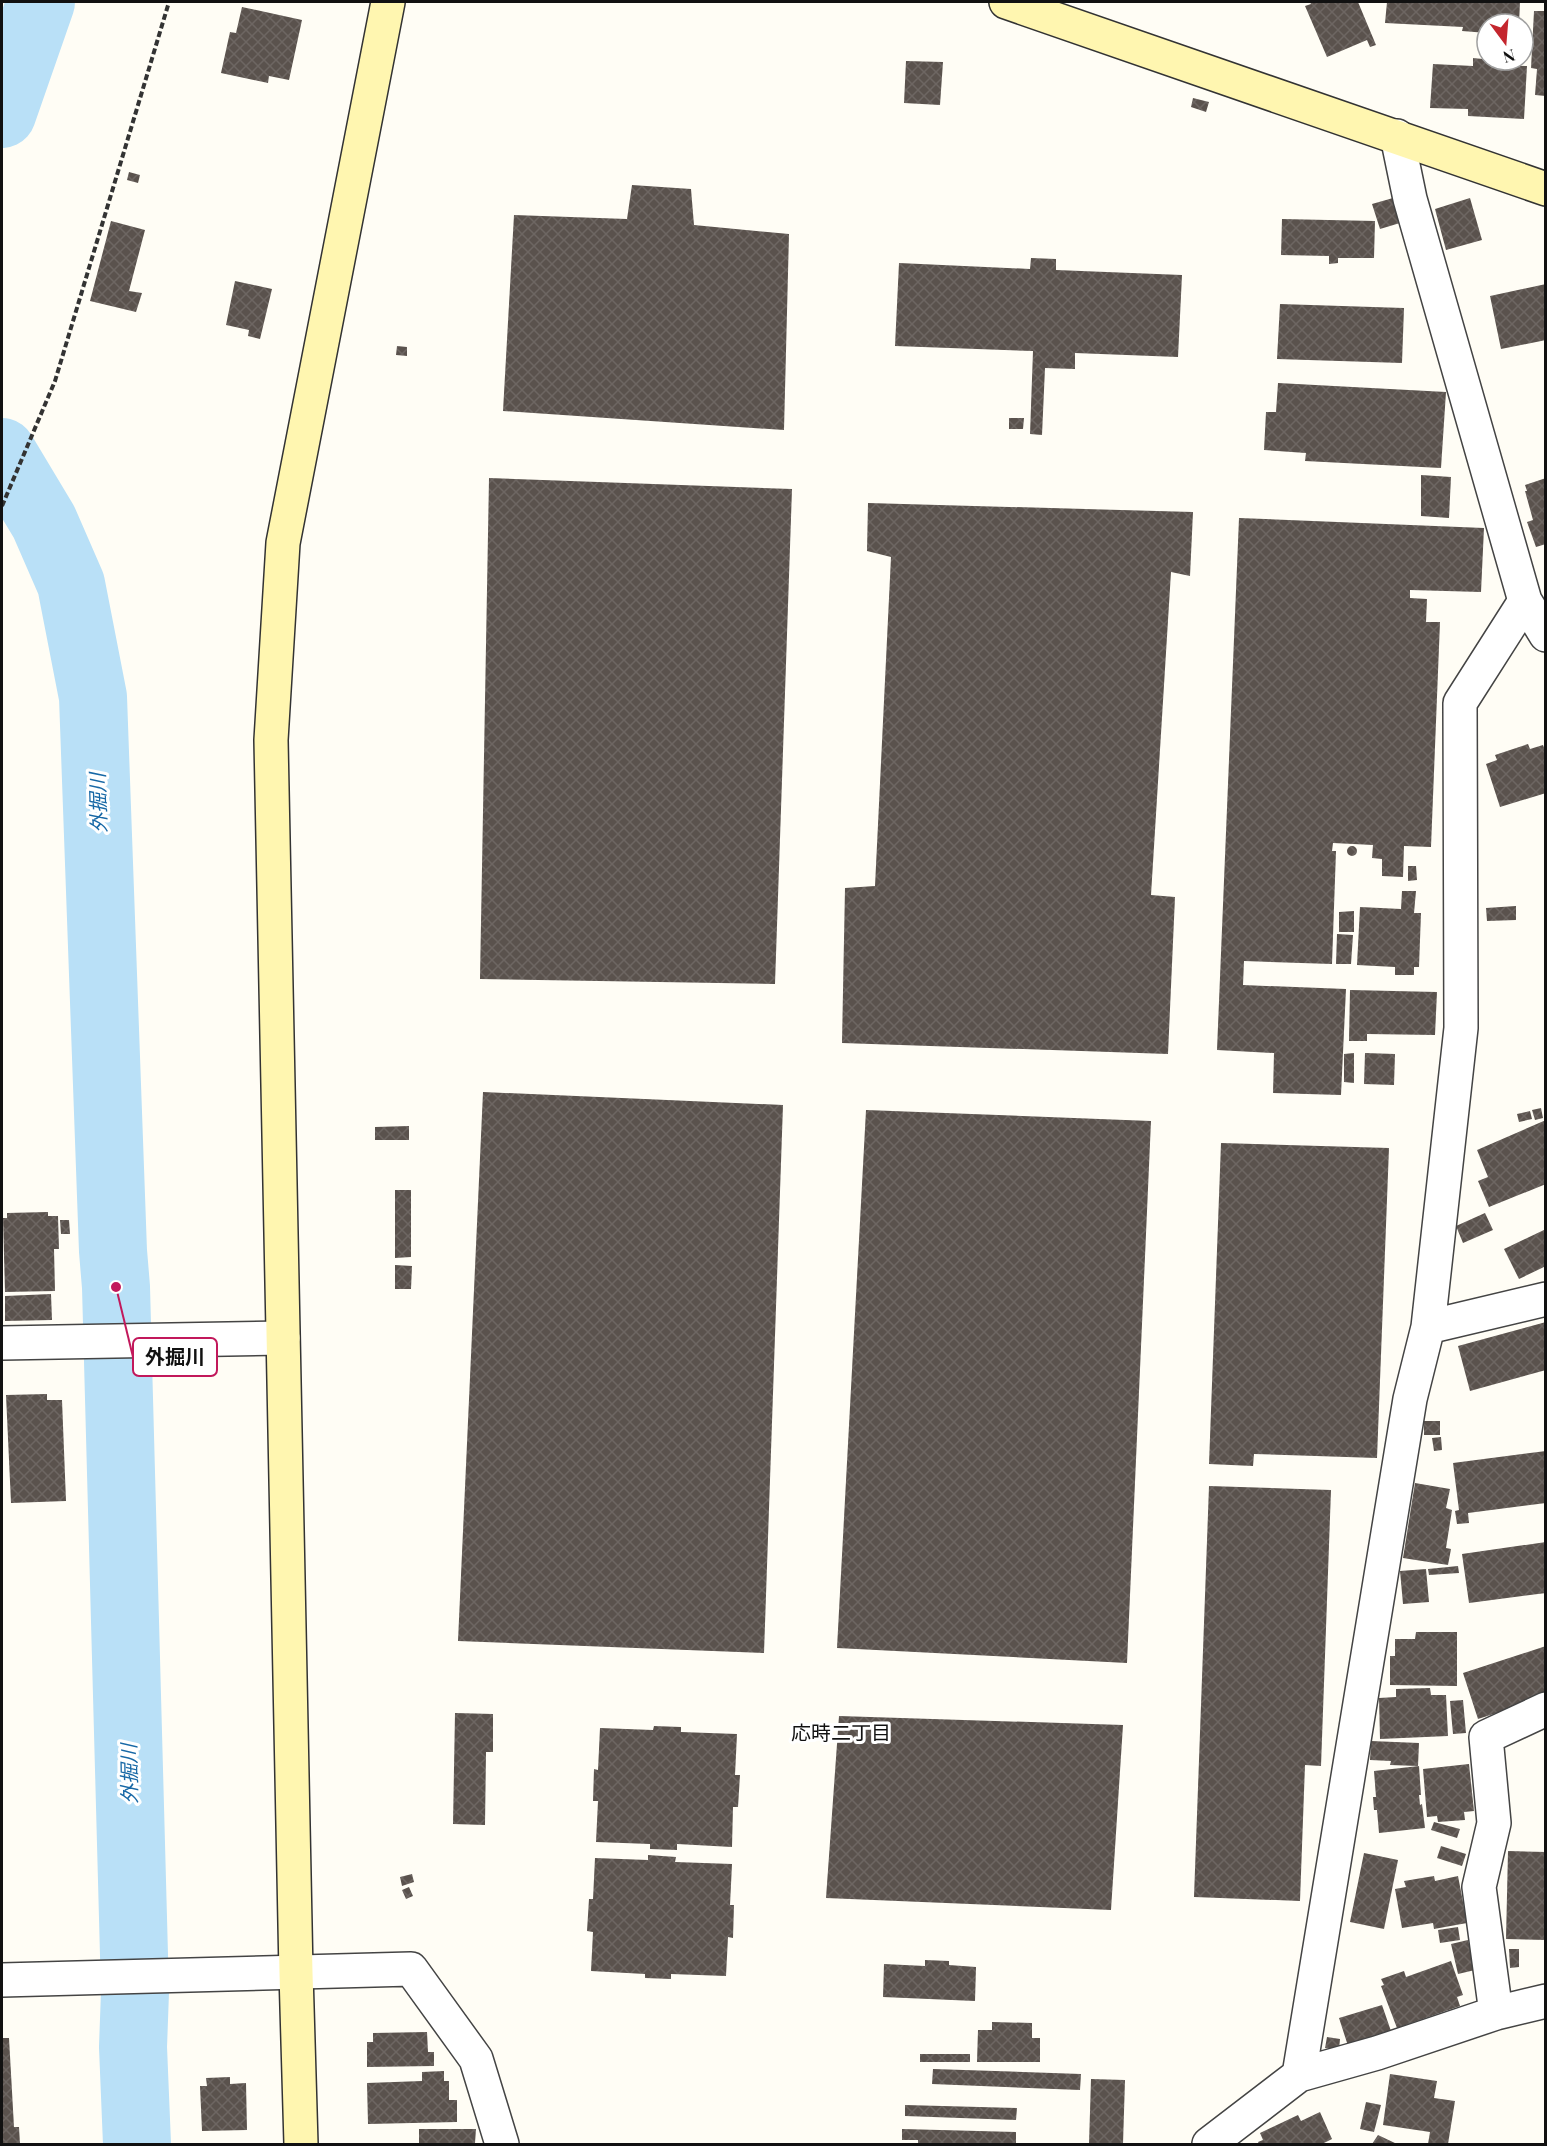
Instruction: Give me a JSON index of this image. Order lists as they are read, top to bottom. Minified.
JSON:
{"districts":["応時二丁目"],"water":["外掘川"],"places":["外掘川"],"north":"bottom"}
